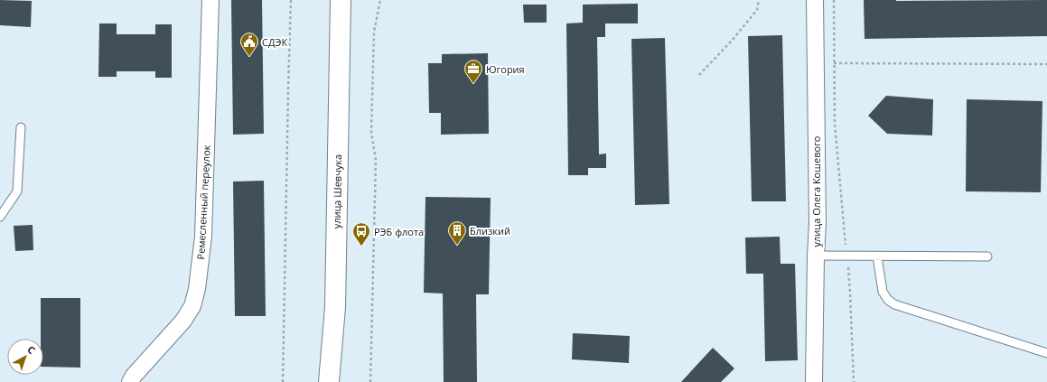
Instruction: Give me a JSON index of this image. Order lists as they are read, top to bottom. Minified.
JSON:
{"streets":{"main road":["улица Шевчука"],"street":["улица Олега Кошевого","Ремесленный переулок"]},"places":{"public building":["СДЭК"],"office":["Югория"],"building":["Близкий"],"bus stop":["РЭБ флота"]},"north":"top right"}
